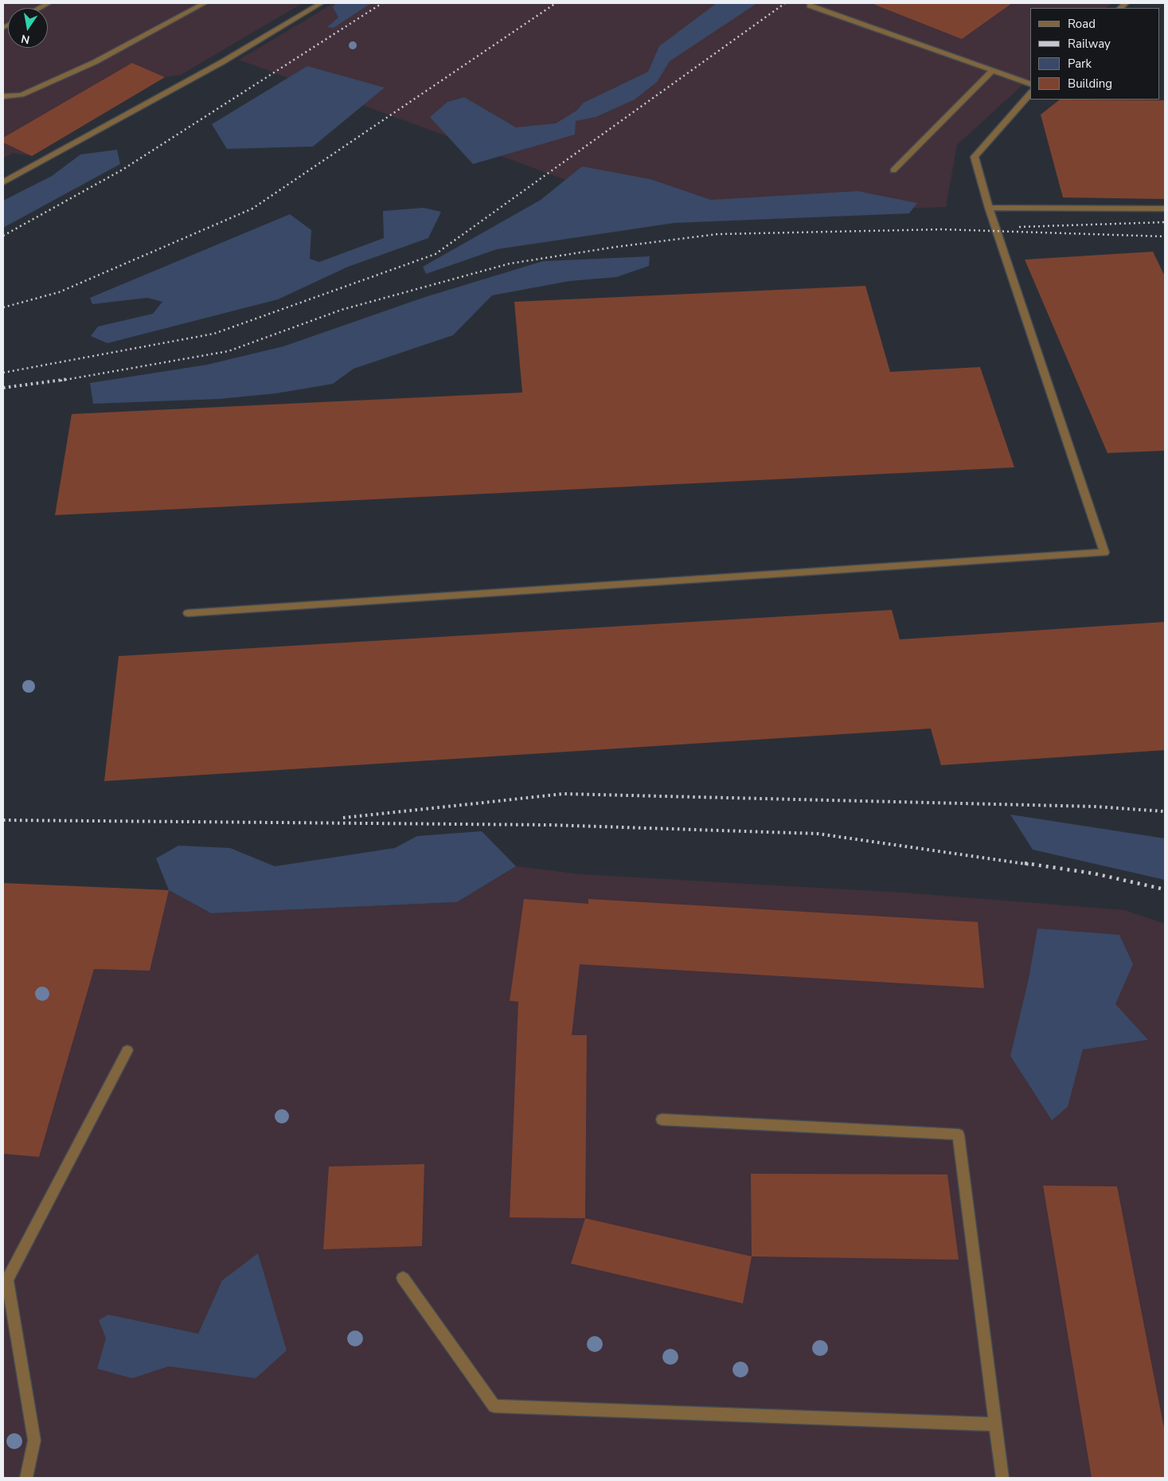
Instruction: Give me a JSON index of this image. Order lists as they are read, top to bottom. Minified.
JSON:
{"legend":["Road","Railway","Park","Building"],"north":"bottom"}
